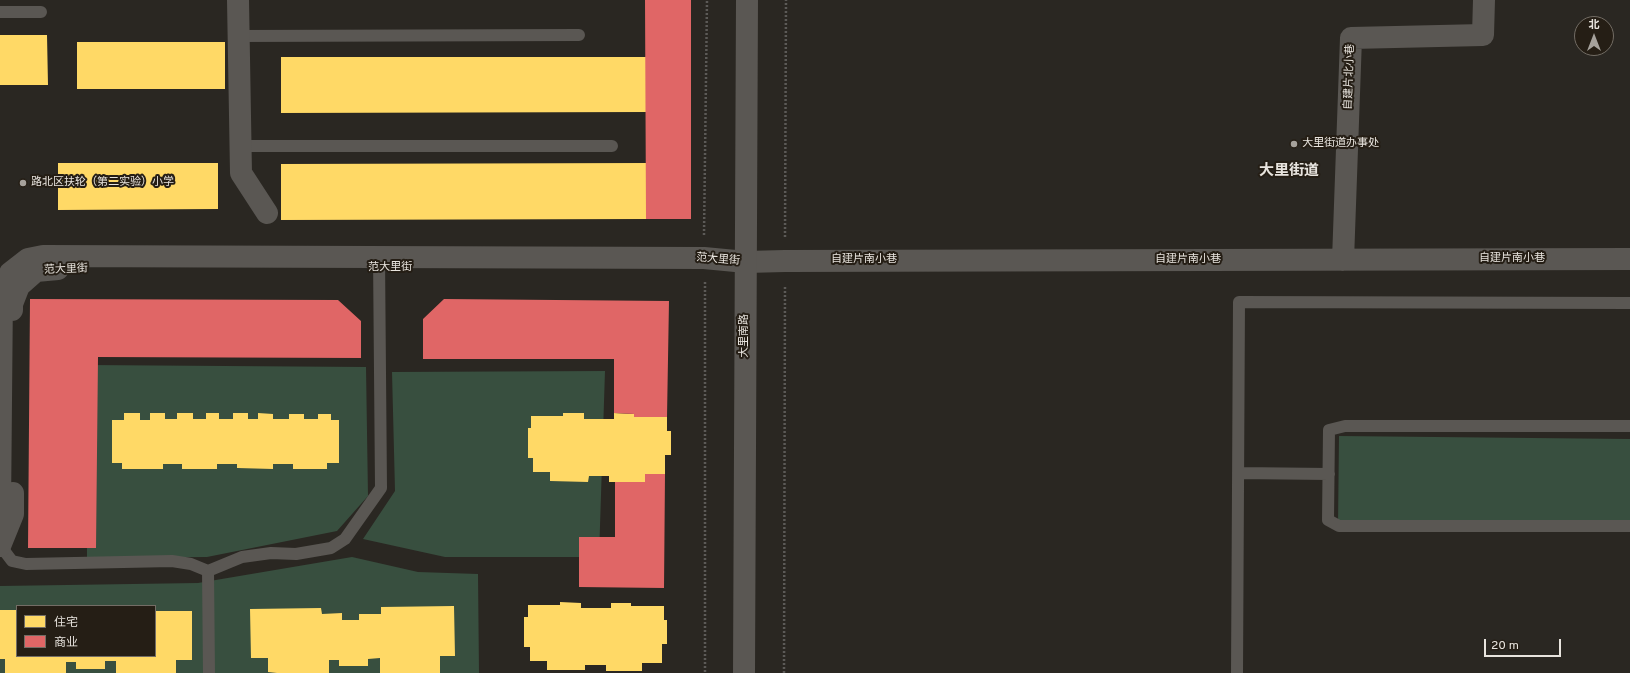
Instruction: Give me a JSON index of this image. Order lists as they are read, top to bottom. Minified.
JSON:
{"streets":{"street":["自建片北小巷","自建片南小巷","范大里街","大里南路"]},"crossings":[["自建片北小巷","自建片南小巷"],["自建片南小巷","范大里街"],["自建片南小巷","大里南路"],["范大里街","大里南路"]],"districts":["大里街道"],"places":["大里街道办事处","路北区扶轮（第二实验）小学"],"legend":["住宅","商业"],"scale_bar":"20 m","north":"top"}
